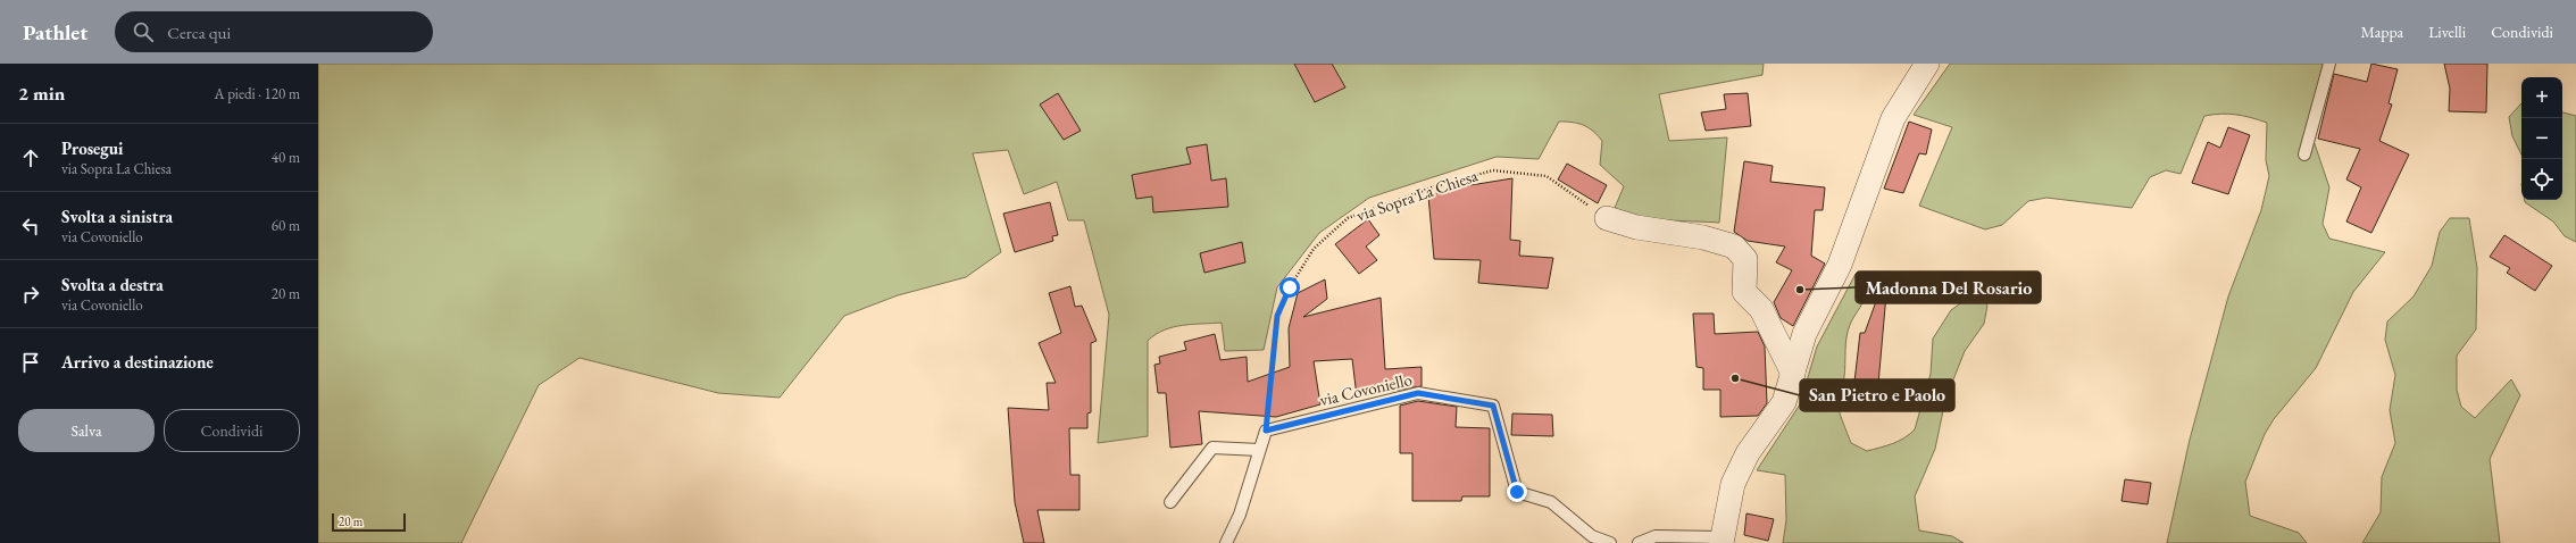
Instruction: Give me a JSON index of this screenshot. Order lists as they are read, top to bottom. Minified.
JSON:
{"streets":{"lane":["via Covoniello"],"path":["via Sopra La Chiesa"]},"crossings":[["via Sopra La Chiesa","via Covoniello"]],"places":["Madonna Del Rosario","San Pietro e Paolo"],"scale_bar":"20 m","page":{"header":"Pathlet","search":"Cerca qui","nav":["Mappa","Livelli","Condividi"],"heading":["2 min","A piedi · 120 m"],"map_buttons":["+","−"],"list":[["Prosegui","via Sopra La Chiesa","40 m"],["Svolta a sinistra","via Covoniello","60 m"],["Svolta a destra","via Covoniello","20 m"],"Arrivo a destinazione"],"buttons":["Salva","Condividi"],"scale":"20 m"}}
